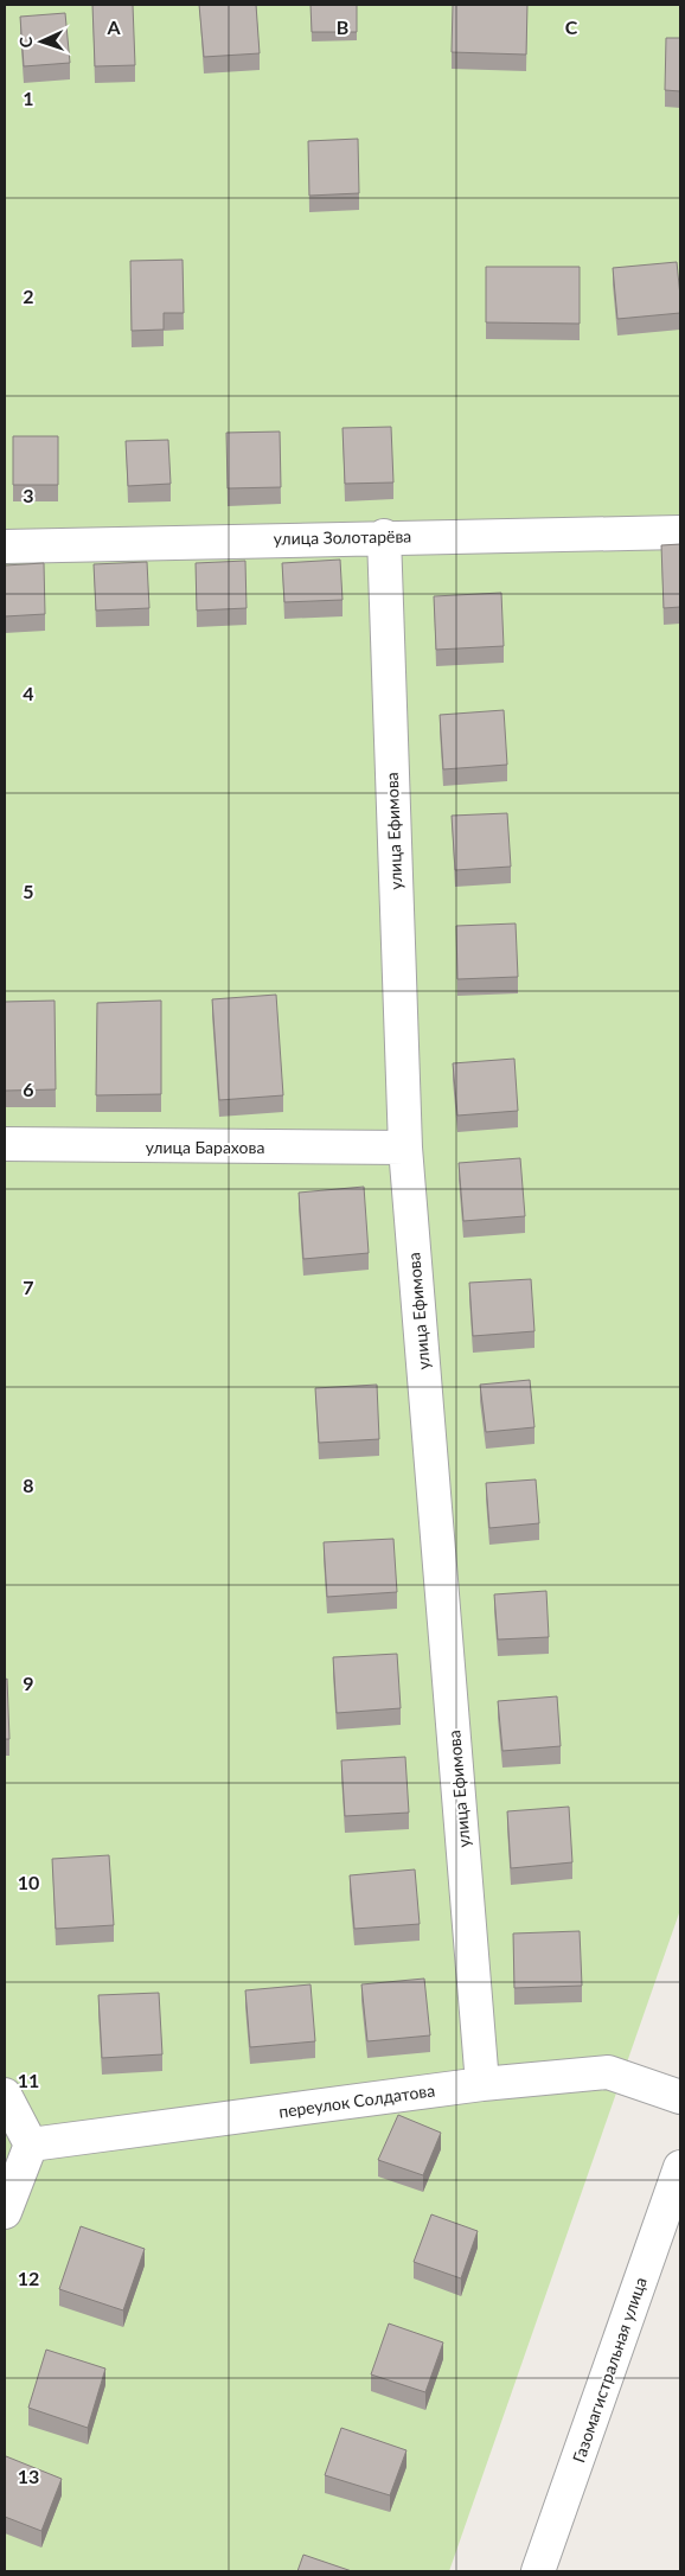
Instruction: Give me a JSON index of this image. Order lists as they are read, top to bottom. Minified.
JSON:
{"streets":{"street":["улица Золотарёва","улица Ефимова","улица Барахова","переулок Солдатова","Газомагистральная улица"]},"crossings":[["улица Золотарёва","улица Ефимова"],["улица Ефимова","улица Барахова"],["улица Ефимова","переулок Солдатова"]],"north":"left","grid":{"columns":["A","B","C"],"rows":["1","2","3","4","5","6","7","8","9","10","11","12","13"]}}
